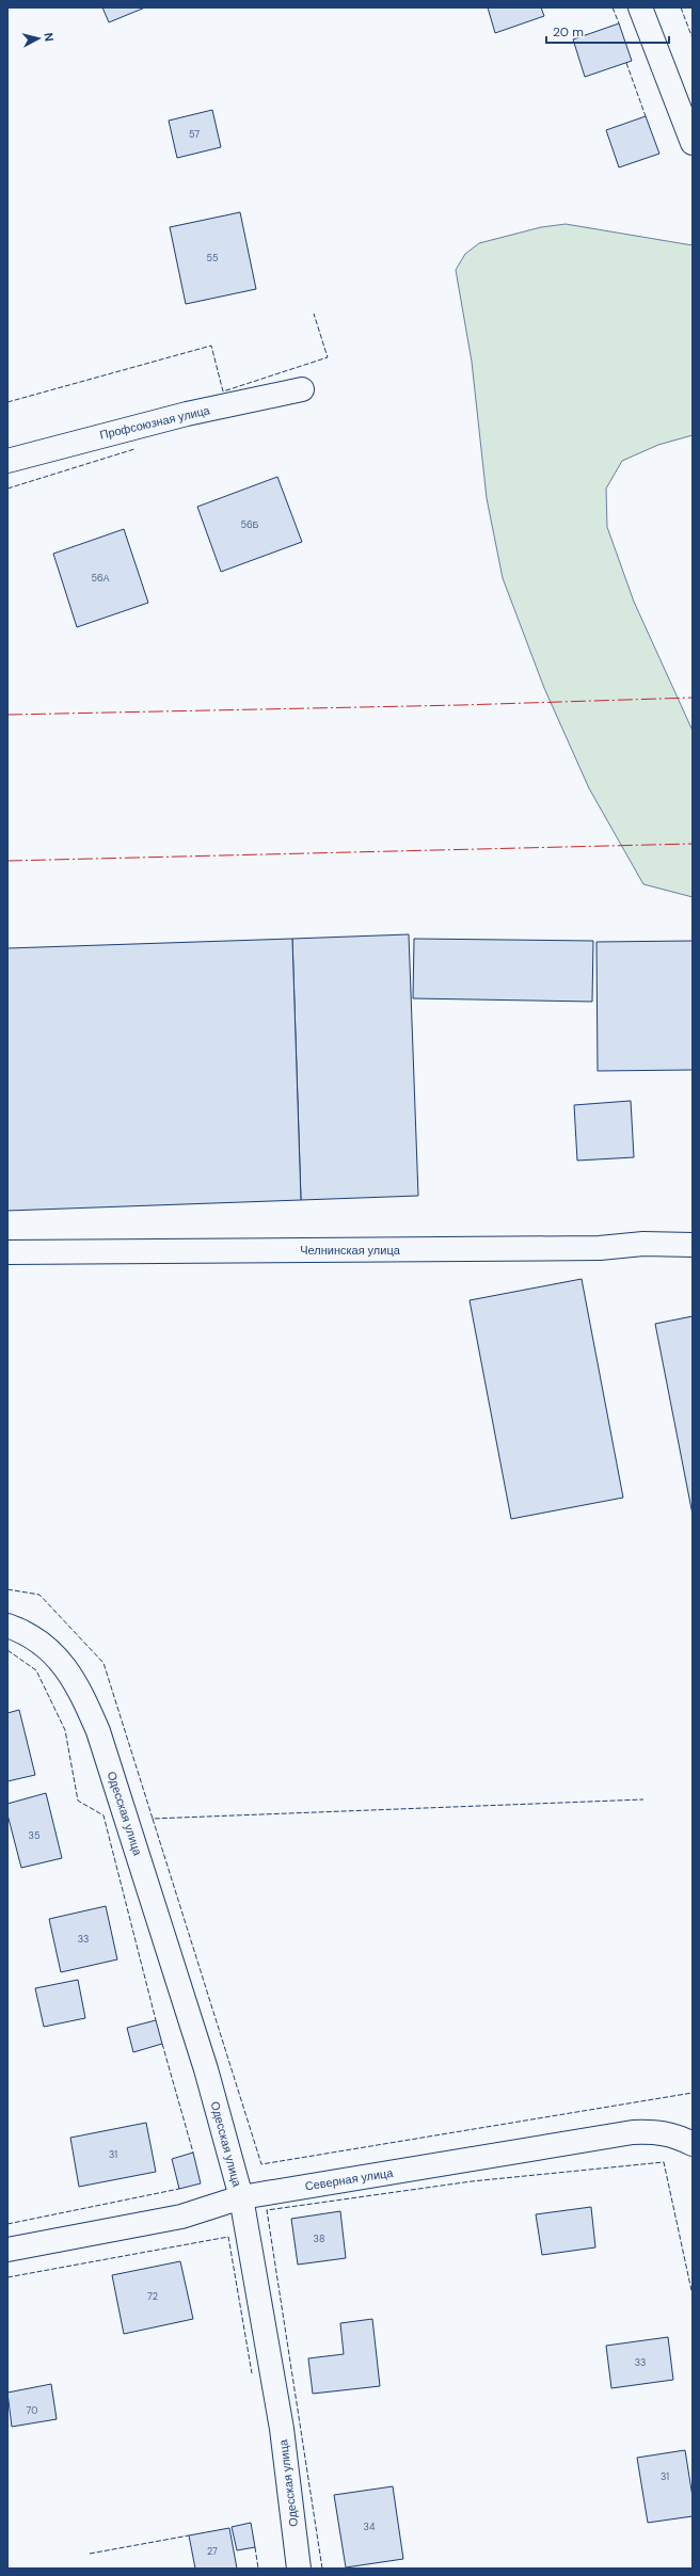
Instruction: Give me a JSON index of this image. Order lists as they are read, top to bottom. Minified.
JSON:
{"streets":{"street":["Профсоюзная улица","Челнинская улица","Одесская улица","Северная улица"]},"crossings":[["Одесская улица","Северная улица"]],"house_numbers":["57","55","56Б","56А","35","33","31","38","72","33","70","31","34","27"],"scale_bar":"20 m","north":"right"}
